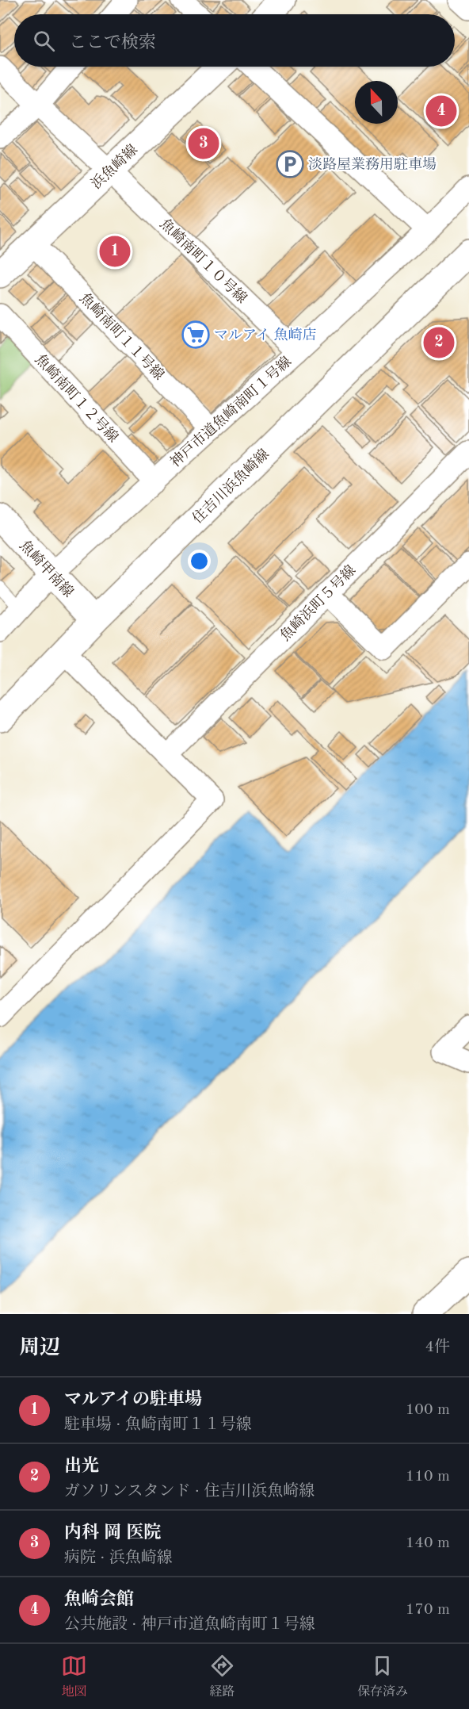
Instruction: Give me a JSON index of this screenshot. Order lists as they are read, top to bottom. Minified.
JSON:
{"streets":{"main road":["浜魚崎線","住吉川浜魚崎線","魚崎甲南線"],"street":["魚崎南町１０号線","魚崎南町１１号線","魚崎南町１２号線","神戸市道魚崎南町１号線","魚崎浜町５号線"]},"crossings":[["浜魚崎線","魚崎南町１０号線"],["浜魚崎線","魚崎南町１１号線"],["魚崎南町１０号線","神戸市道魚崎南町１号線"],["魚崎南町１１号線","神戸市道魚崎南町１号線"],["魚崎南町１２号線","神戸市道魚崎南町１号線"],["神戸市道魚崎南町１号線","魚崎甲南線"],["住吉川浜魚崎線","魚崎甲南線"]],"places":{"parking":["淡路屋業務用駐車場"],"supermarket":["マルアイ 魚崎店"]},"north":"top","page":{"search":"ここで検索","pins":["4","3","1","2"],"heading":["周辺","4件"],"list":[{"mark":"1","name":"マルアイの駐車場","note":"駐車場 · 魚崎南町１１号線","value":"100 m"},{"mark":"2","name":"出光","note":"ガソリンスタンド · 住吉川浜魚崎線","value":"110 m"},{"mark":"3","name":"内科 岡 医院","note":"病院 · 浜魚崎線","value":"140 m"},{"mark":"4","name":"魚崎会館","note":"公共施設 · 神戸市道魚崎南町１号線","value":"170 m"}],"nav":["地図","経路","保存済み"]}}
